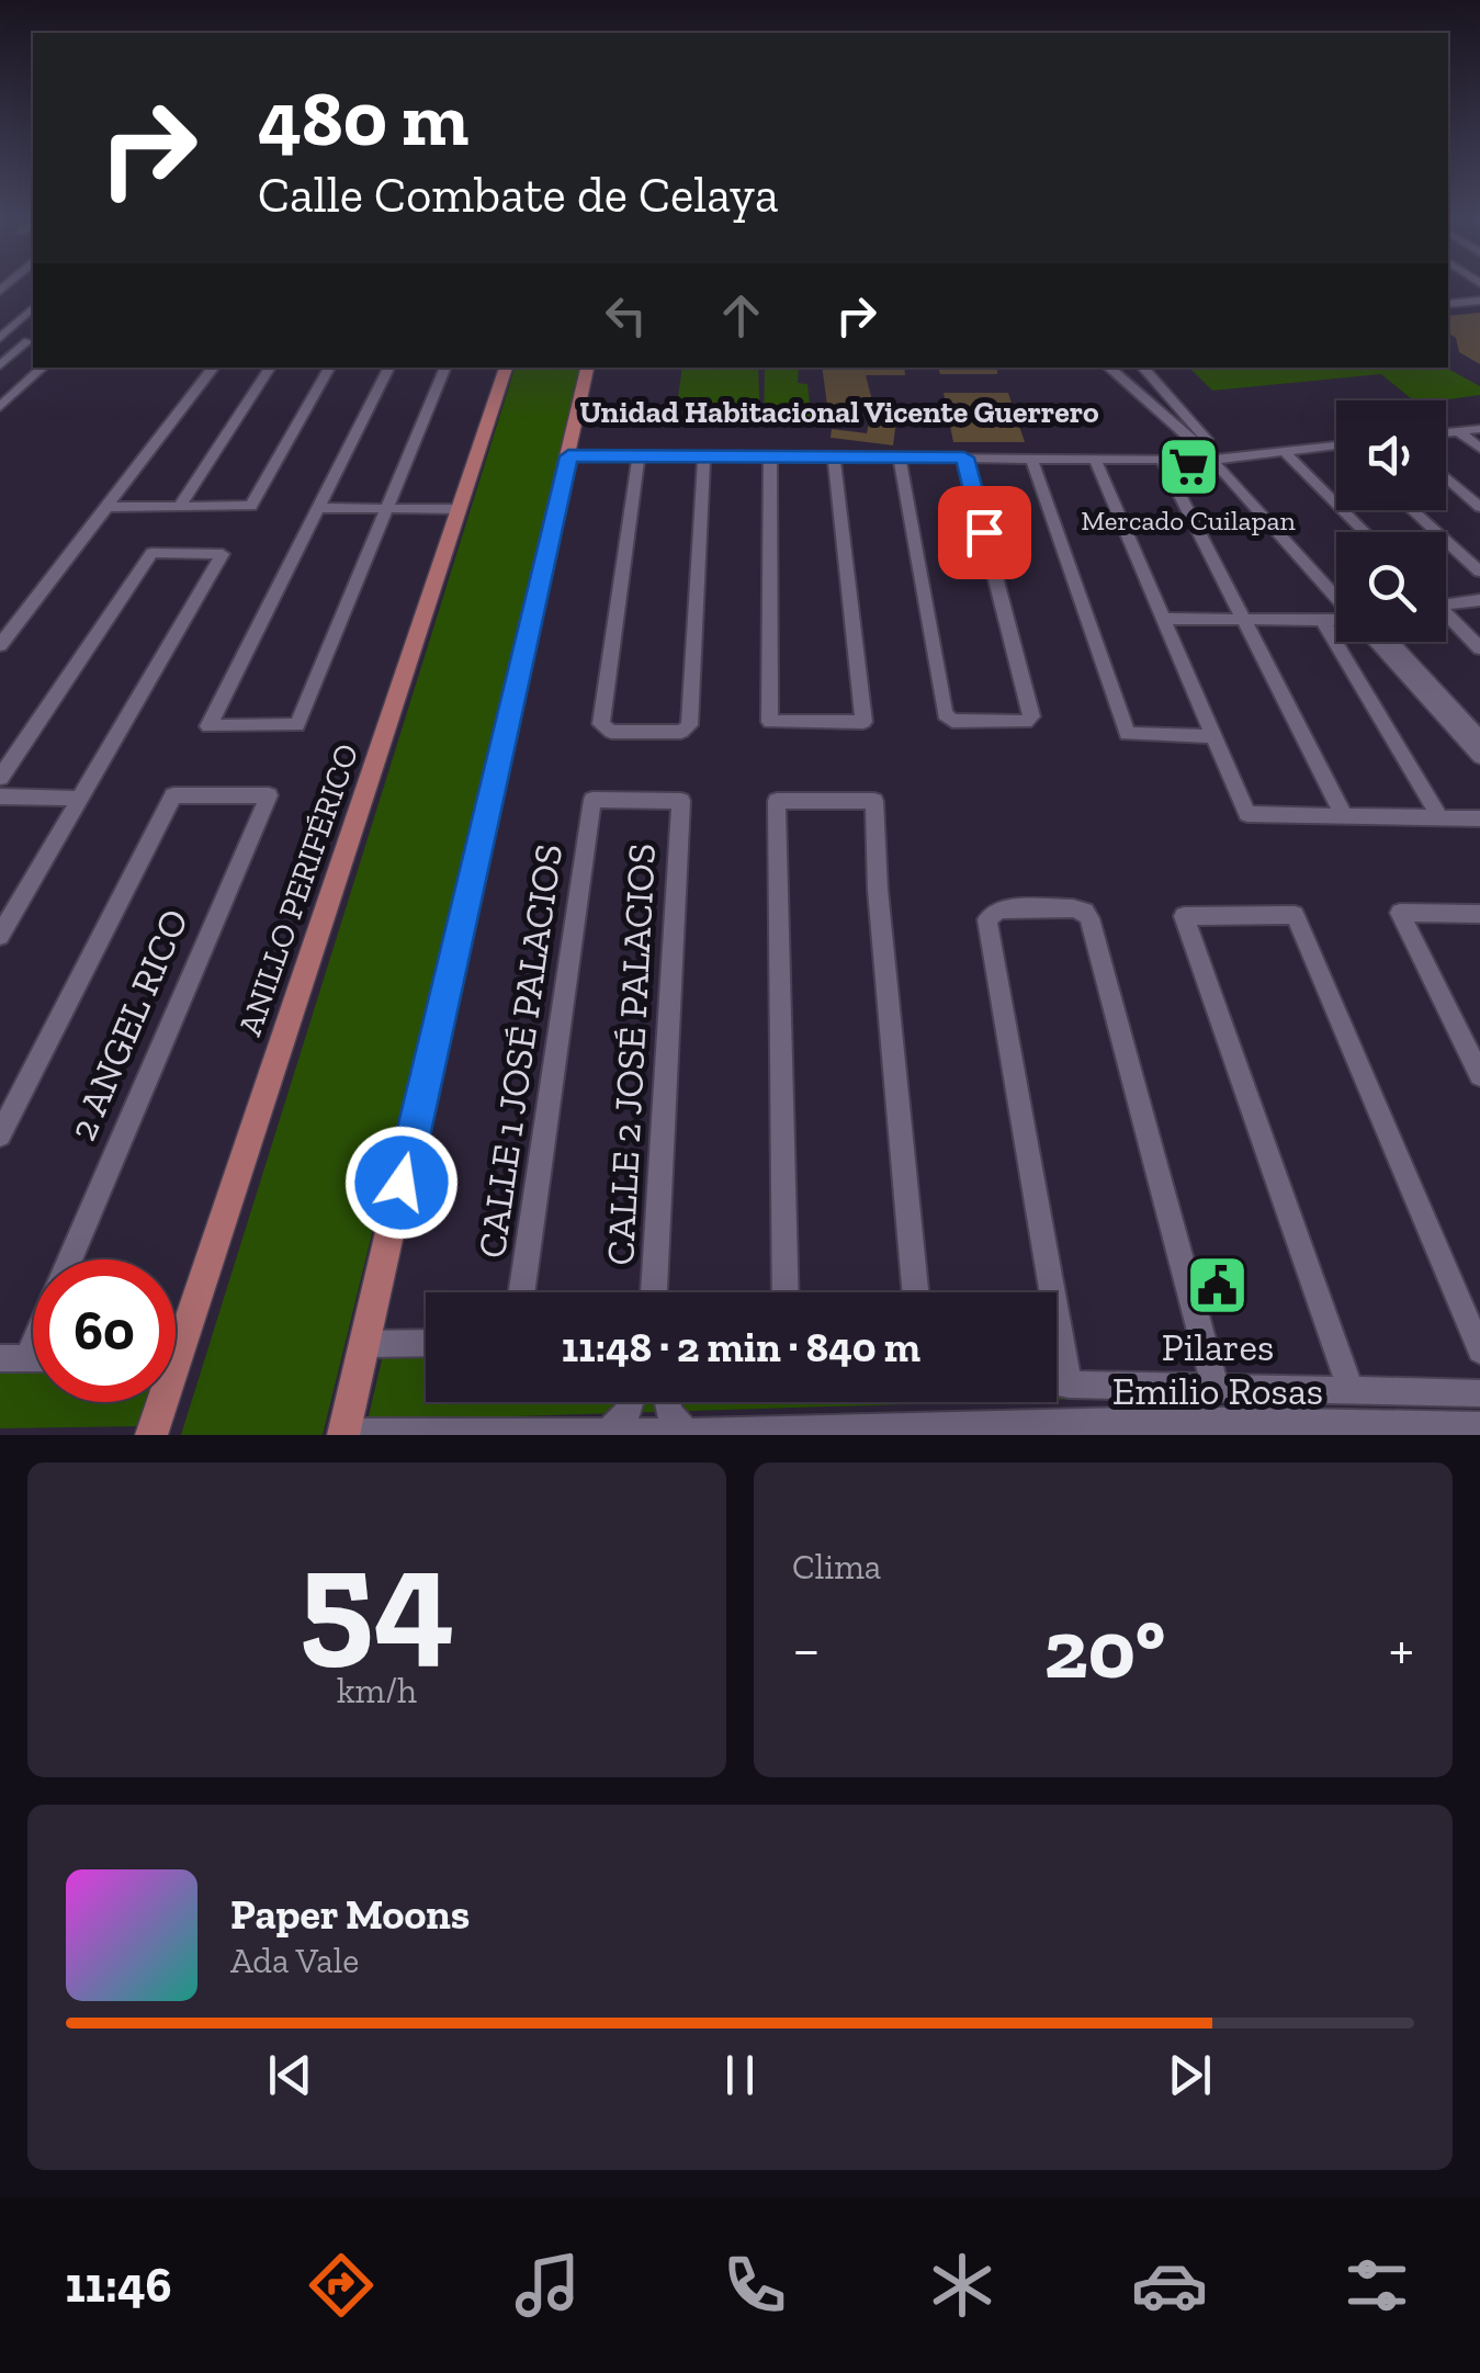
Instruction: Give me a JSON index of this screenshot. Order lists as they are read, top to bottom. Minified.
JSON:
{"streets":{"main road":["ANILLO PERIFÉRICO"],"street":["2 ANGEL RICO","CALLE 1 JOSÉ PALACIOS","CALLE 2 JOSÉ PALACIOS"]},"crossings":[["CALLE 1 JOSÉ PALACIOS","CALLE 2 JOSÉ PALACIOS"]],"districts":["Unidad Habitacional Vicente Guerrero"],"places":{"supermarket":["Mercado Cuilapan"],"public building":["Pilares Emilio Rosas"]},"page":{"turn":["480 m","Calle Combate de Celaya"],"limit":"60","trip":"11:48 · 2 min · 840 m","tile":[["54","km/h"],"Clima"],"heat":["−","20°","+"],"song":["Paper Moons","Ada Vale"],"tabs":"11:46"}}
